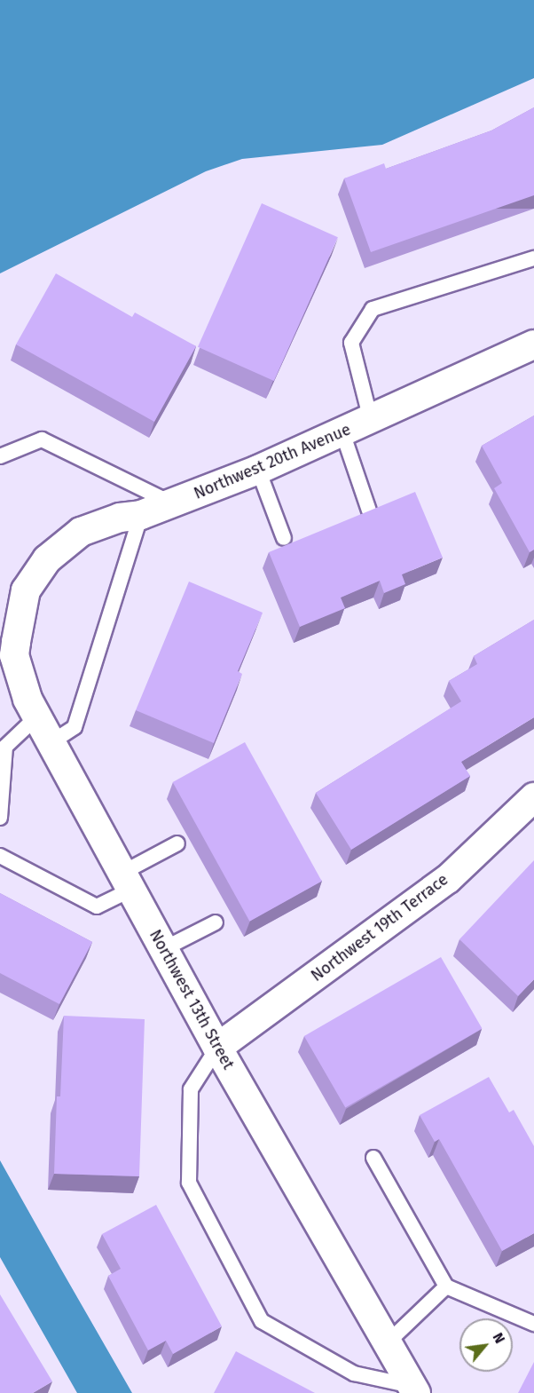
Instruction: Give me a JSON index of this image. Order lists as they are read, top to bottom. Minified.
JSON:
{"streets":{"street":["Northwest 20th Avenue","Northwest 19th Terrace","Northwest 13th Street"]},"crossings":[["Northwest 20th Avenue","Northwest 13th Street"],["Northwest 19th Terrace","Northwest 13th Street"]],"north":"top right"}
